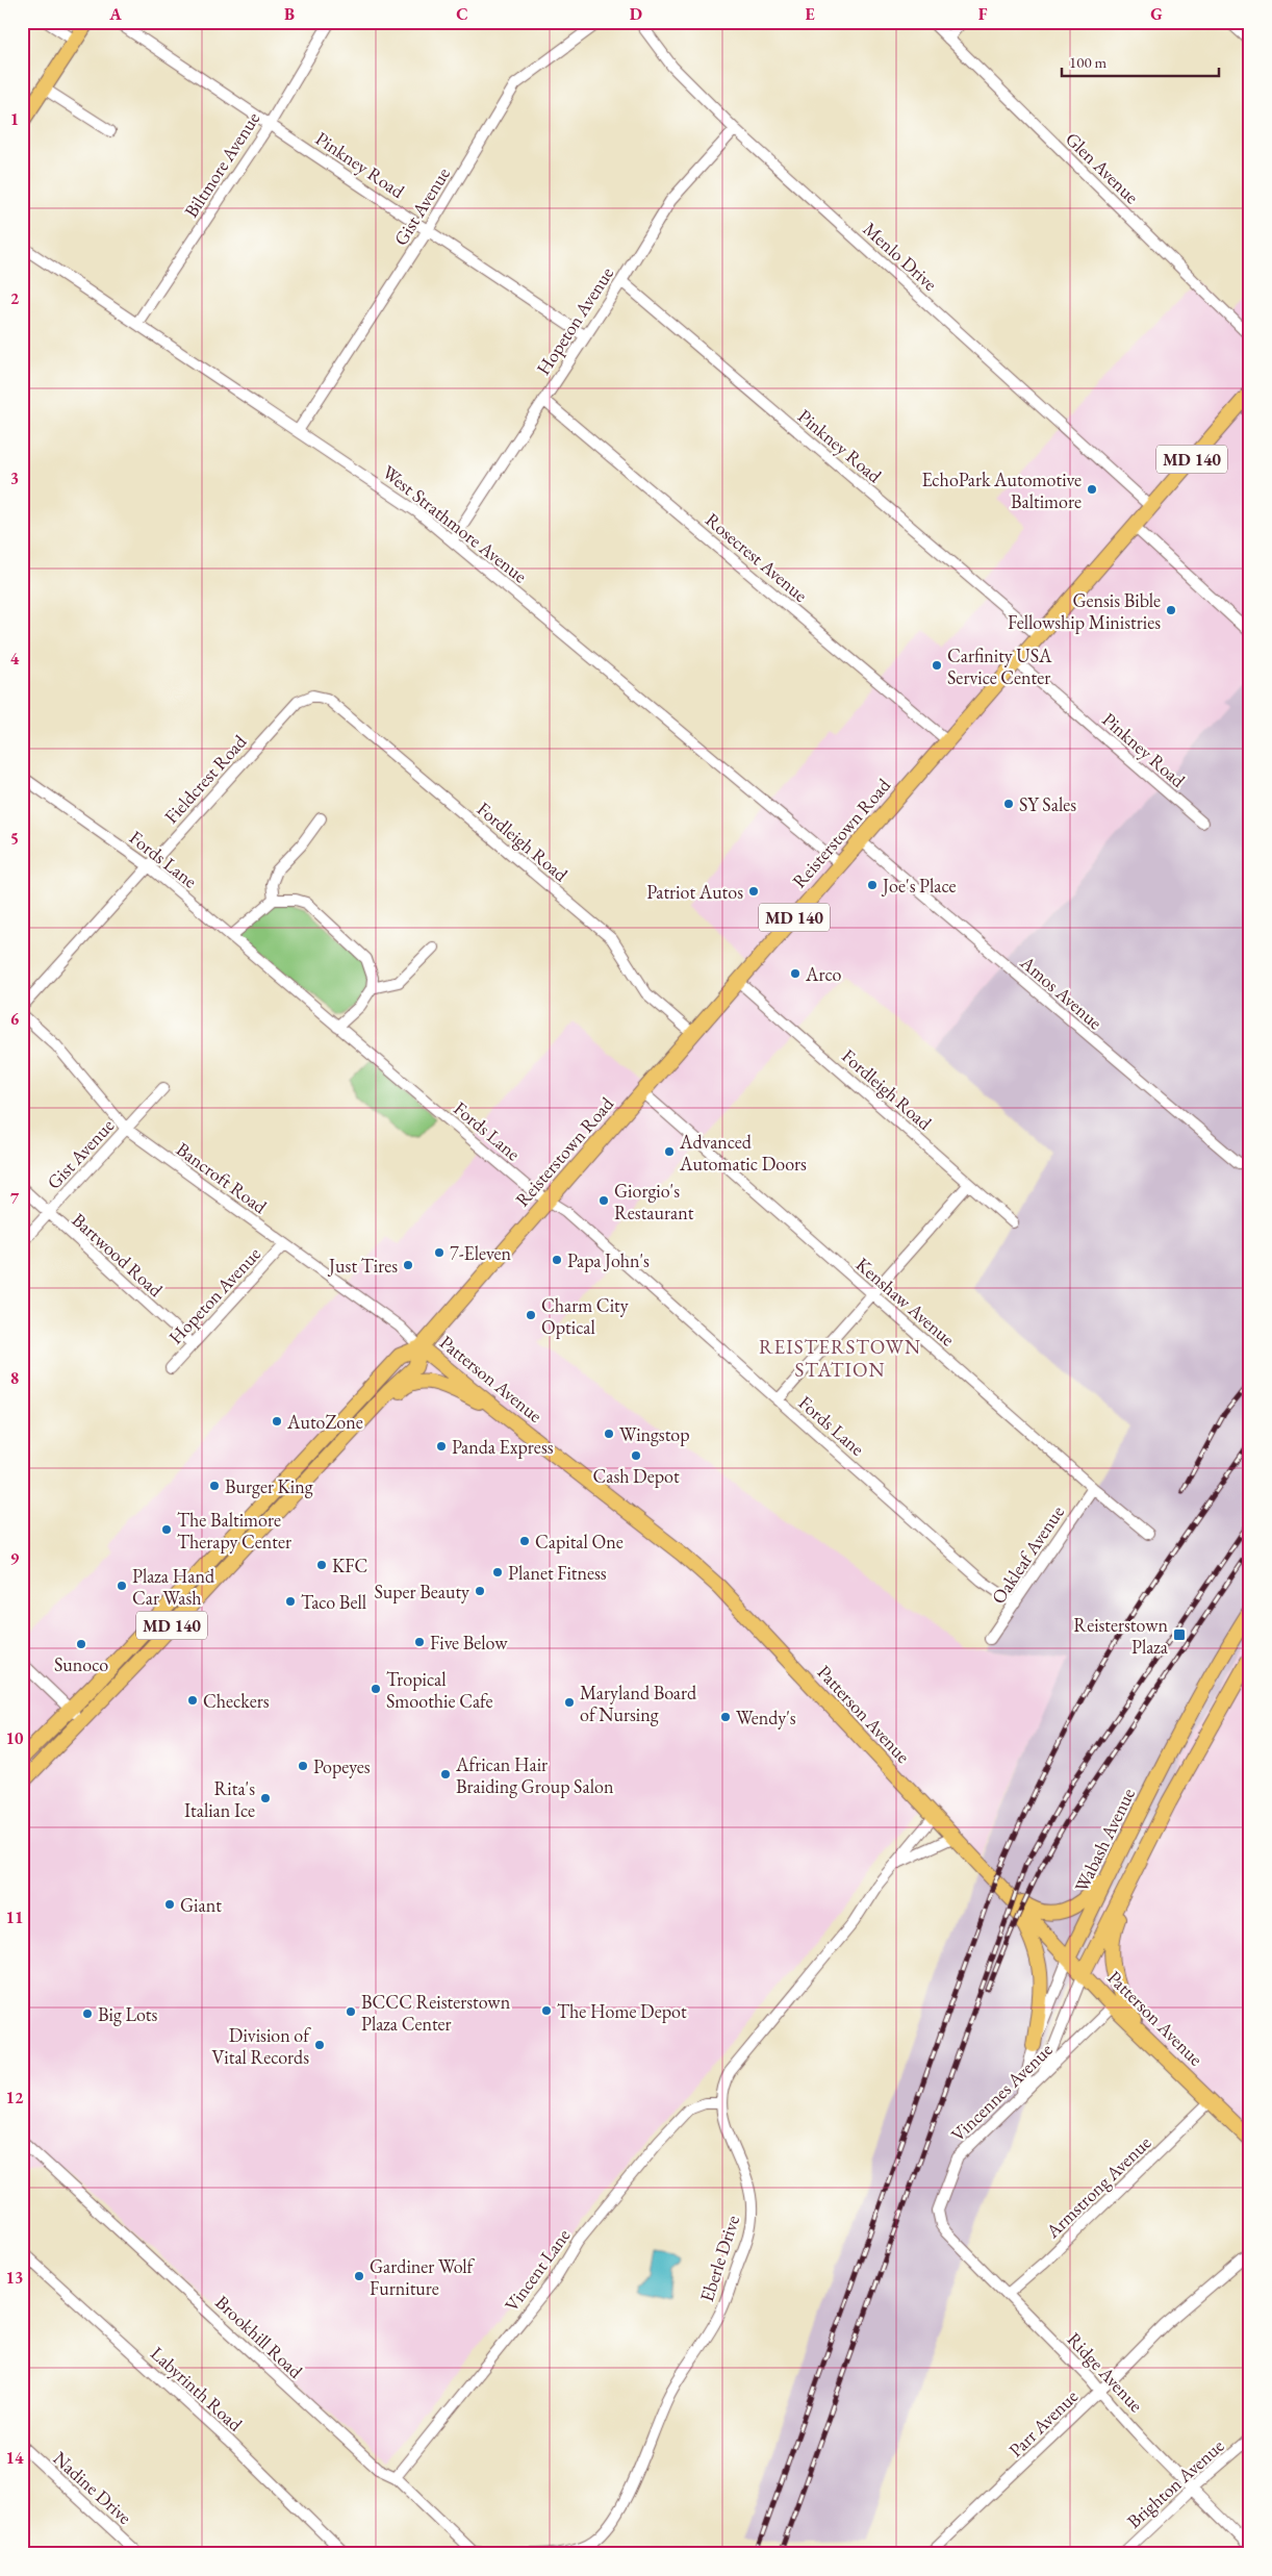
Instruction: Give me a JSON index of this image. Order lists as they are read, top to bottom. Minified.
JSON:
{"streets":{"main road":["MD 140","Reisterstown Road","Patterson Avenue","Wabash Avenue"],"street":["Biltmore Avenue","Pinkney Road","Glen Avenue","Gist Avenue","Menlo Drive","Hopeton Avenue","West Strathmore Avenue","Rosecrest Avenue","Fieldcrest Road","Fordleigh Road","Fords Lane","Amos Avenue","Bancroft Road","Bartwood Road","Kenshaw Avenue","Oakleaf Avenue","Vincennes Avenue","Armstrong Avenue","Eberle Drive","Vincent Lane","Brookhill Road","Ridge Avenue","Labyrinth Road","Parr Avenue","Brighton Avenue","Nadine Drive"]},"crossings":[["Biltmore Avenue","Pinkney Road"],["Biltmore Avenue","West Strathmore Avenue"],["Pinkney Road","Gist Avenue"],["Pinkney Road","Hopeton Avenue"],["Pinkney Road","Reisterstown Road"],["Gist Avenue","West Strathmore Avenue"],["Gist Avenue","Bancroft Road"],["Gist Avenue","Bartwood Road"],["Menlo Drive","Hopeton Avenue"],["Menlo Drive","Reisterstown Road"],["Hopeton Avenue","West Strathmore Avenue"],["Hopeton Avenue","Rosecrest Avenue"],["Hopeton Avenue","Bancroft Road"],["Hopeton Avenue","Bartwood Road"],["West Strathmore Avenue","Reisterstown Road"],["Rosecrest Avenue","Reisterstown Road"],["Fieldcrest Road","Fordleigh Road"],["Fieldcrest Road","Fords Lane"],["Reisterstown Road","Fordleigh Road"],["Reisterstown Road","Fords Lane"],["Reisterstown Road","Amos Avenue"],["Reisterstown Road","Bancroft Road"],["Reisterstown Road","Kenshaw Avenue"],["Reisterstown Road","Patterson Avenue"],["Fords Lane","Oakleaf Avenue"],["Bancroft Road","Patterson Avenue"],["Kenshaw Avenue","Oakleaf Avenue"],["Patterson Avenue","Wabash Avenue"],["Patterson Avenue","Vincennes Avenue"],["Patterson Avenue","Armstrong Avenue"],["Patterson Avenue","Eberle Drive"],["Wabash Avenue","Vincennes Avenue"],["Vincennes Avenue","Ridge Avenue"],["Armstrong Avenue","Ridge Avenue"],["Eberle Drive","Vincent Lane"],["Eberle Drive","Brookhill Road"],["Vincent Lane","Brookhill Road"],["Ridge Avenue","Parr Avenue"],["Ridge Avenue","Brighton Avenue"]],"districts":["REISTERSTOWN STATION"],"places":{"other":["EchoPark Automotive Baltimore","Gensis Bible Fellowship Ministries","Carfinity USA Service Center","SY Sales","Joe's Place","Patriot Autos","Arco","Advanced Automatic Doors","Giorgio's Restaurant","7-Eleven","Papa John's","Just Tires","Charm City Optical","AutoZone","Wingstop","Panda Express","Cash Depot","Burger King","The Baltimore Therapy Center","Capital One","KFC","Planet Fitness","Plaza Hand Car Wash","Super Beauty","Taco Bell","Five Below","Sunoco","Tropical Smoothie Cafe","Checkers","Maryland Board of Nursing","Wendy's","Popeyes","African Hair Braiding Group Salon","Rita's Italian Ice","Giant","The Home Depot","BCCC Reisterstown Plaza Center","Big Lots","Division of Vital Records","Gardiner Wolf Furniture"],"transit":["Reisterstown Plaza"]},"scale_bar":"100 m","grid":{"columns":["A","B","C","D","E","F","G"],"rows":["1","2","3","4","5","6","7","8","9","10","11","12","13","14"]}}
